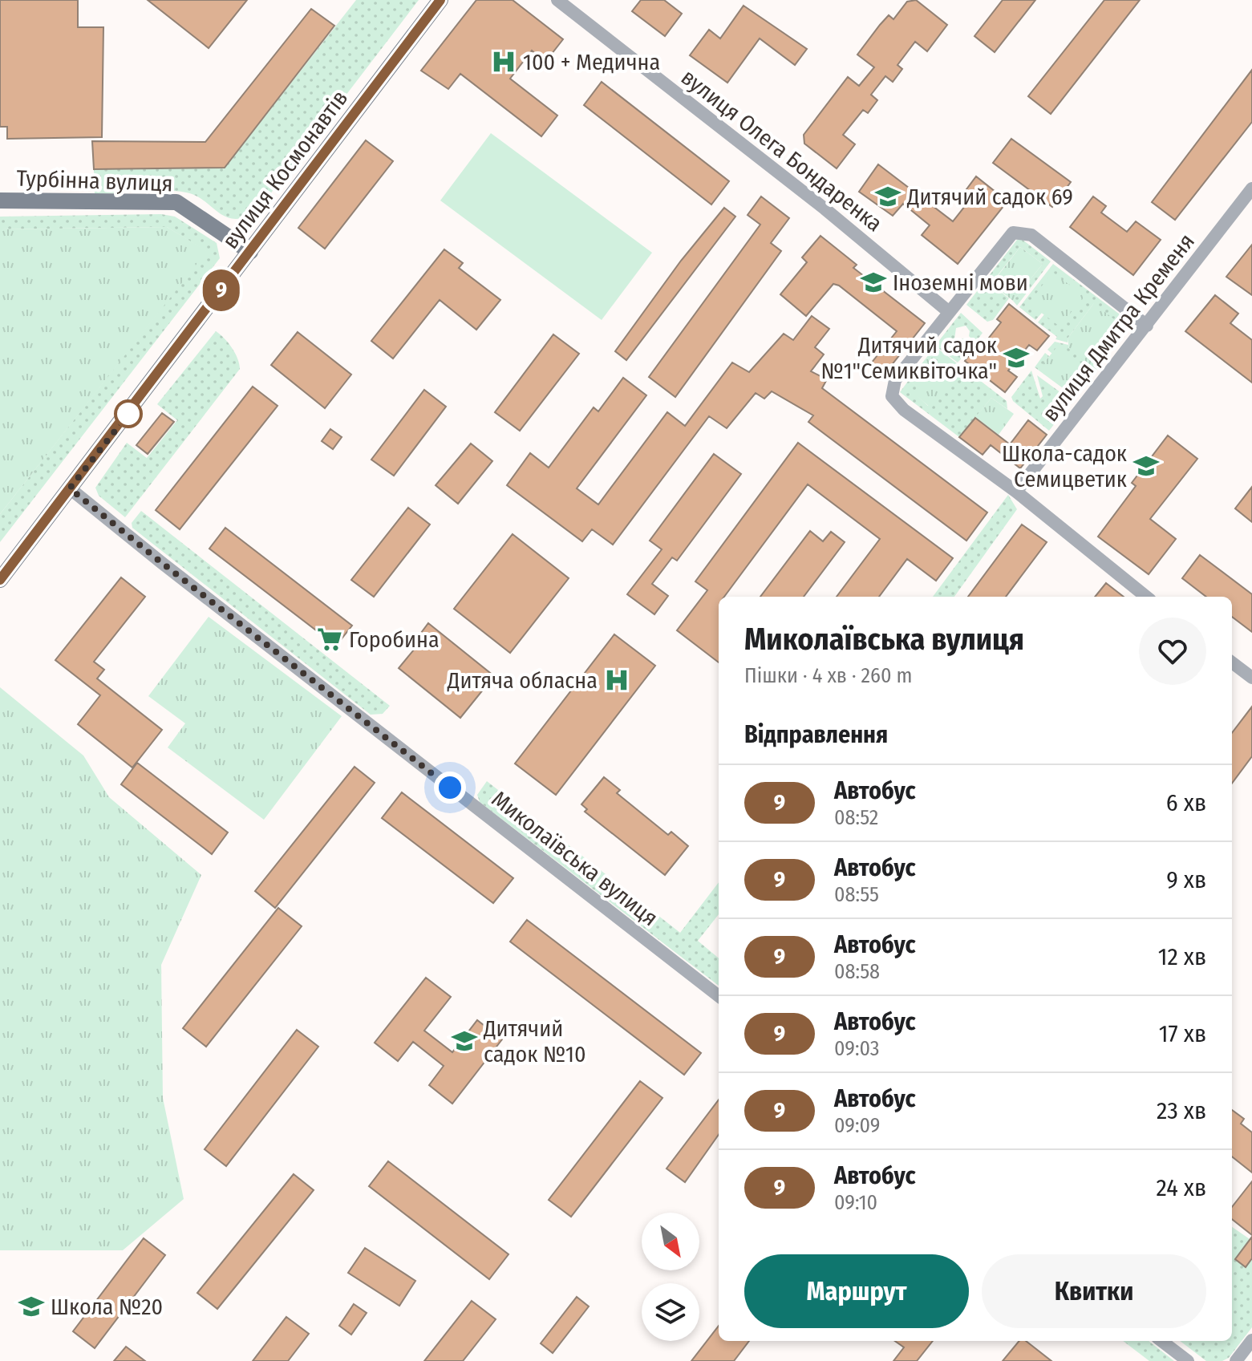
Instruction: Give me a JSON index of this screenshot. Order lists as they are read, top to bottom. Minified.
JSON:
{"streets":{"main road":["вулиця Космонавтів","Турбінна вулиця"],"street":["вулиця Олега Бондаренка","вулиця Дмитра Кременя","Миколаївська вулиця"]},"crossings":[["вулиця Космонавтів","Турбінна вулиця"],["вулиця Космонавтів","Миколаївська вулиця"]],"places":{"hospital":["100 + Медична","Дитяча обласна"],"school or university":["Дитячий садок 69","Іноземні мови","Дитячий садок №1\"Семиквіточка\"","Школа-садок Семицветик","Дитячий садок №10","Школа №20"],"supermarket":["Горобина"]},"lines":["bus line 9"],"north":"bottom right","page":{"on_map":"9","heading":[["Миколаївська вулиця","Пішки · 4 хв · 260 m"],"Відправлення"],"list":[{"mark":"9","name":"Автобус","note":"08:52","value":"6 хв"},{"mark":"9","name":"Автобус","note":"08:55","value":"9 хв"},{"mark":"9","name":"Автобус","note":"08:58","value":"12 хв"},{"mark":"9","name":"Автобус","note":"09:03","value":"17 хв"},{"mark":"9","name":"Автобус","note":"09:09","value":"23 хв"},{"mark":"9","name":"Автобус","note":"09:10","value":"24 хв"}],"buttons":["Маршрут","Квитки"]}}
